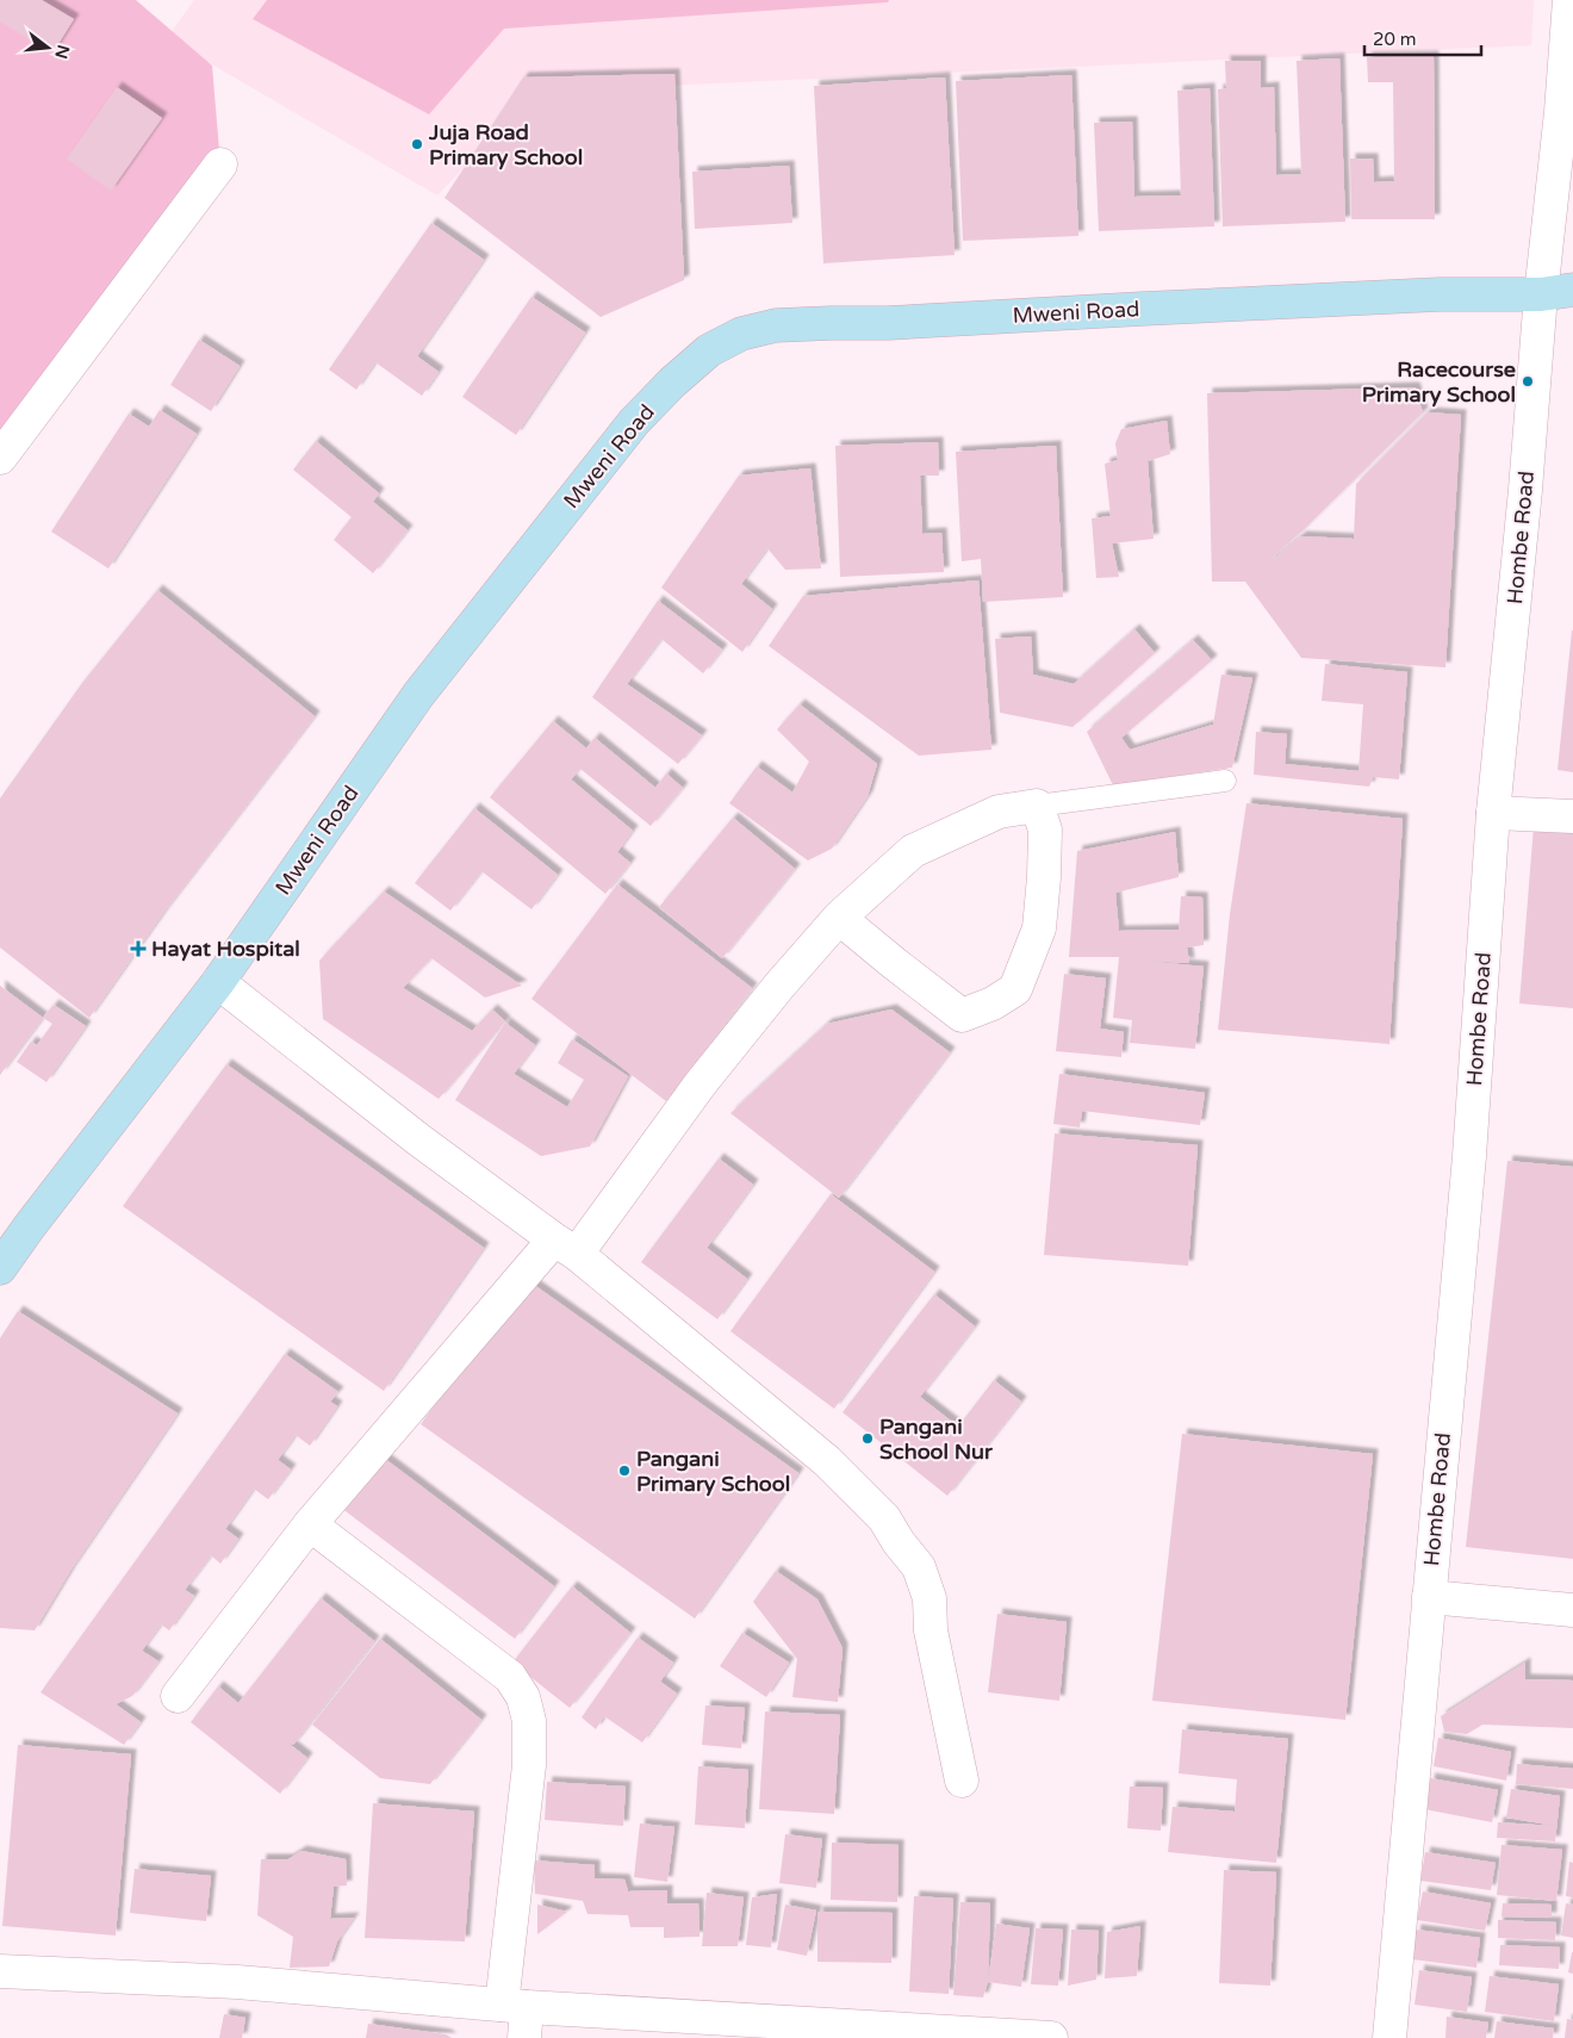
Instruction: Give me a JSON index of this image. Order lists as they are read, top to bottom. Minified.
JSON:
{"streets":{"street":["Mweni Road","Hombe Road"]},"crossings":[["Mweni Road","Hombe Road"]],"places":{"other":["Juja Road Primary School","Racecourse Primary School","Pangani School Nur","Pangani Primary School"],"health":["Hayat Hospital"]},"scale_bar":"20 m","north":"right"}
